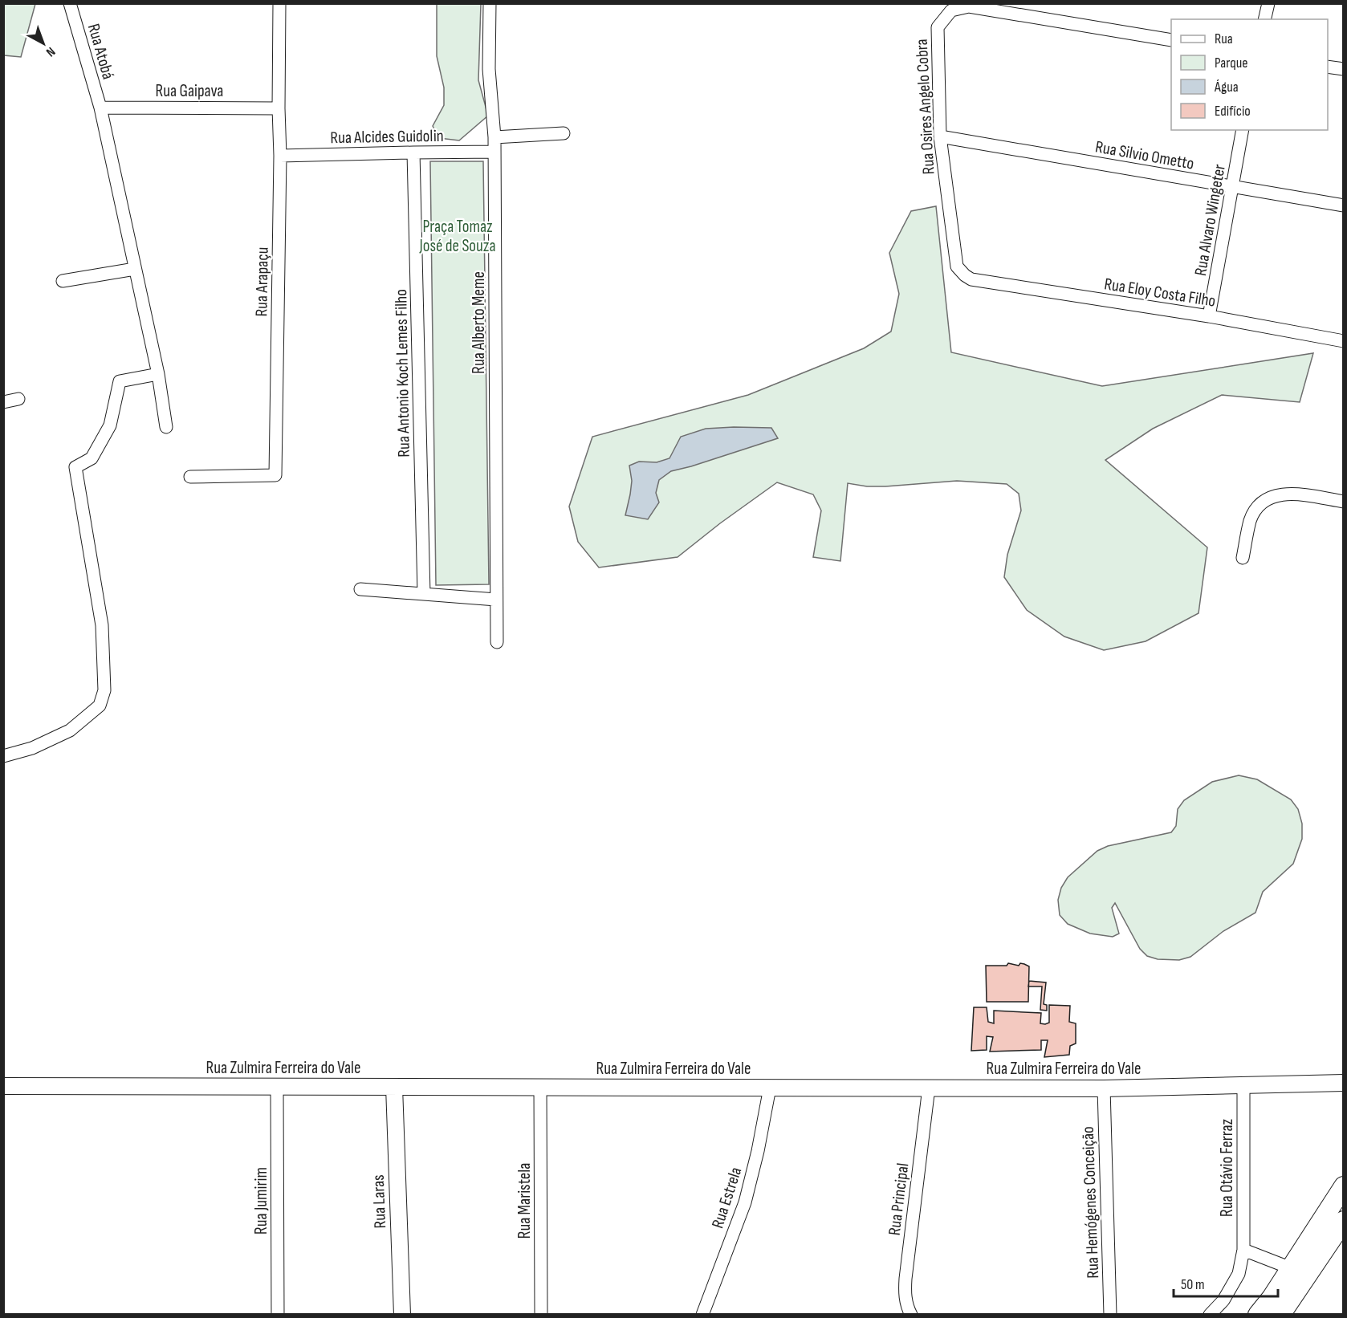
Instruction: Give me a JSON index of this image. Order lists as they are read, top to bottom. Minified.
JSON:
{"streets":{"street":["Rua Atobá","Rua Gaipava","Rua Osires Angelo Cobra","Rua Alcides Guidolin","Rua Silvio Ometto","Rua Alvaro Wingeter","Rua Arapaçu","Rua Eloy Costa Filho","Rua Alberto Meme","Rua Antonio Koch Lemes Filho","Rua Zulmira Ferreira do Vale","Rua Otávio Ferraz","Rua Estrela","Rua Principal","Rua Jumirim","Rua Maristela","Rua Laras","Rua Hemógenes Conceição"]},"crossings":[["Rua Atobá","Rua Gaipava"],["Rua Gaipava","Rua Arapaçu"],["Rua Osires Angelo Cobra","Rua Silvio Ometto"],["Rua Osires Angelo Cobra","Rua Eloy Costa Filho"],["Rua Alcides Guidolin","Rua Arapaçu"],["Rua Alcides Guidolin","Rua Alberto Meme"],["Rua Alcides Guidolin","Rua Antonio Koch Lemes Filho"],["Rua Silvio Ometto","Rua Alvaro Wingeter"],["Rua Alvaro Wingeter","Rua Eloy Costa Filho"],["Rua Zulmira Ferreira do Vale","Rua Otávio Ferraz"],["Rua Zulmira Ferreira do Vale","Rua Estrela"],["Rua Zulmira Ferreira do Vale","Rua Principal"],["Rua Zulmira Ferreira do Vale","Rua Jumirim"],["Rua Zulmira Ferreira do Vale","Rua Maristela"],["Rua Zulmira Ferreira do Vale","Rua Laras"],["Rua Zulmira Ferreira do Vale","Rua Hemógenes Conceição"]],"parks":["Praça Tomaz José de Souza"],"legend":["Rua","Parque","Água","Edifício"],"scale_bar":"50 m","north":"bottom right"}
